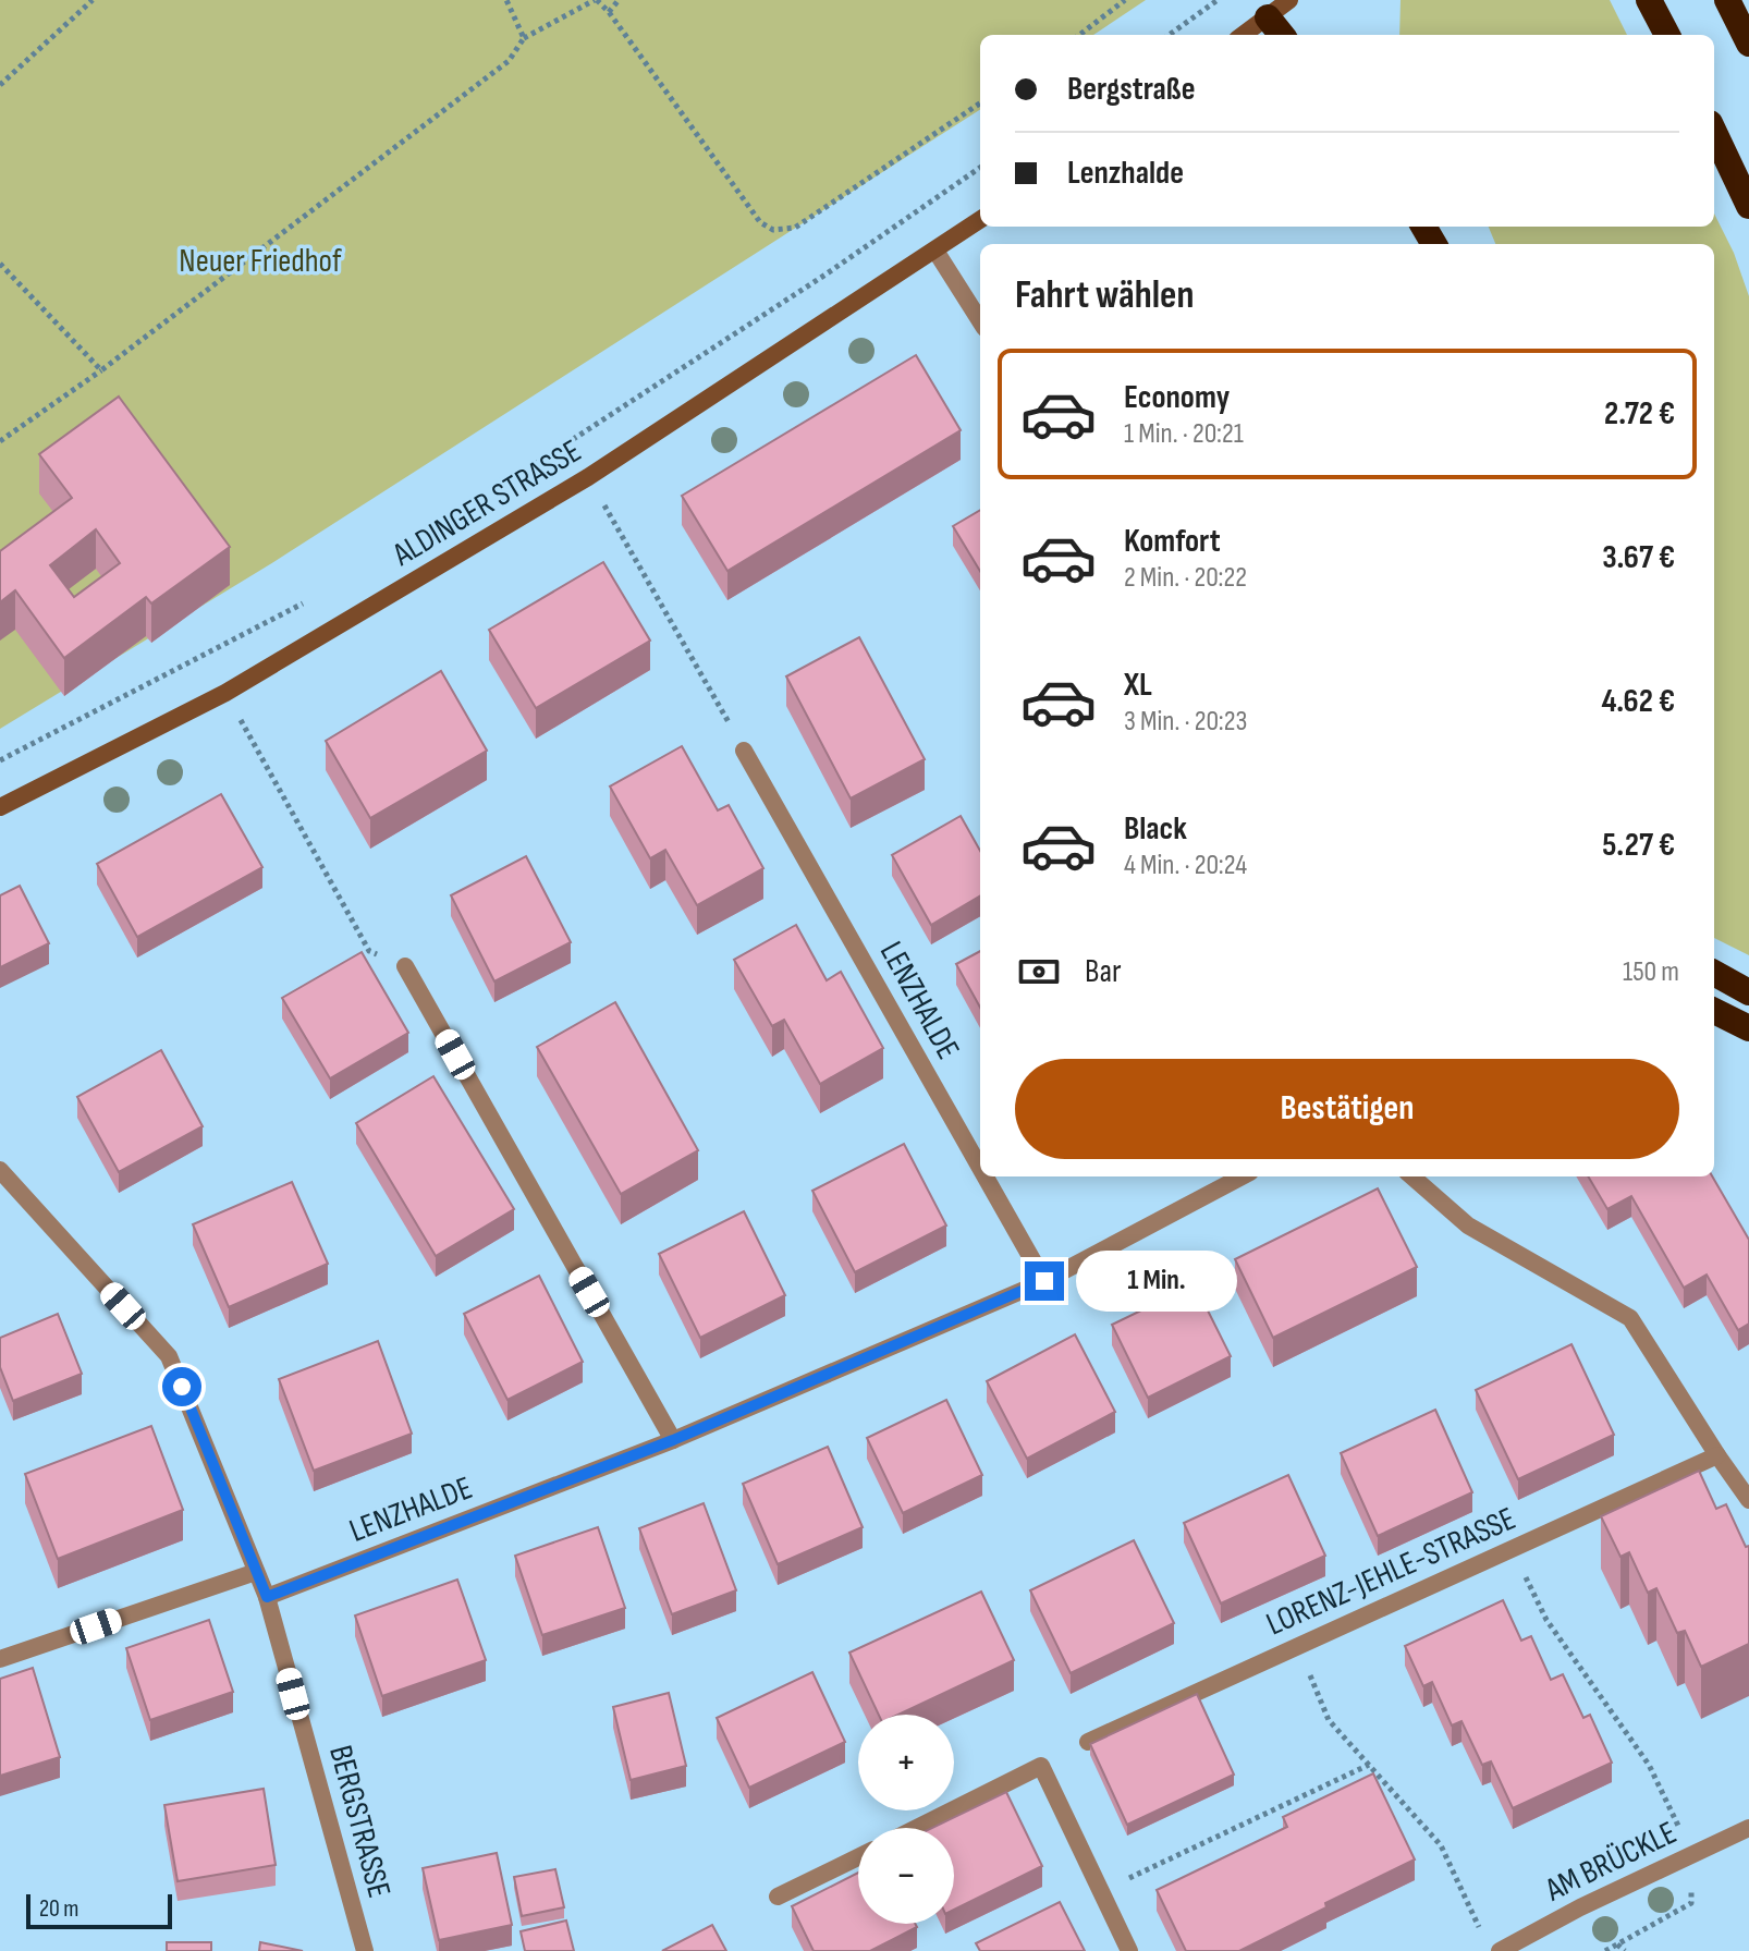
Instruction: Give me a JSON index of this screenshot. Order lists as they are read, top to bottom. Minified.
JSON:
{"streets":{"main road":["ALDINGER STRASSE"],"street":["LENZHALDE","LORENZ-JEHLE-STRASSE","BERGSTRASSE","AM BRÜCKLE"]},"crossings":[["LENZHALDE","BERGSTRASSE"]],"parks":["Neuer Friedhof"],"scale_bar":"20 m","page":{"banner":["Bergstraße","Lenzhalde"],"heading":"Fahrt wählen","list":[{"name":"Economy","note":"1 Min. · 20:21","value":"2.72 €"},{"name":"Komfort","note":"2 Min. · 20:22","value":"3.67 €"},{"name":"XL","note":"3 Min. · 20:23","value":"4.62 €"},{"name":"Black","note":"4 Min. · 20:24","value":"5.27 €"}],"pay":["Bar","150 m"],"buttons":"Bestätigen","bubble":"1 Min.","map_buttons":["+","−"],"scale":"20 m"}}
